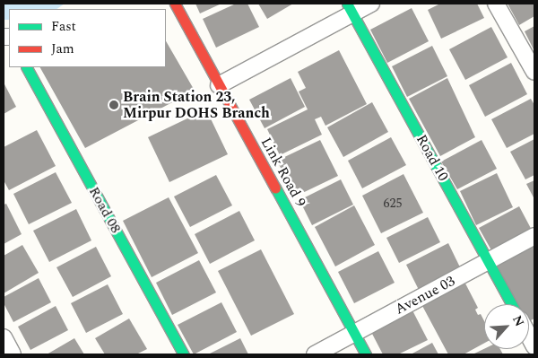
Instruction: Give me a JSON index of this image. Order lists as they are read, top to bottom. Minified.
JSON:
{"streets":{"street":["Road 10","Link Road 9","Road 08","Avenue 03"]},"crossings":[["Road 10","Avenue 03"],["Link Road 9","Avenue 03"]],"places":["Brain Station 23, Mirpur DOHS Branch"],"house_numbers":["625"],"legend":["Fast","Jam"],"north":"top right"}
